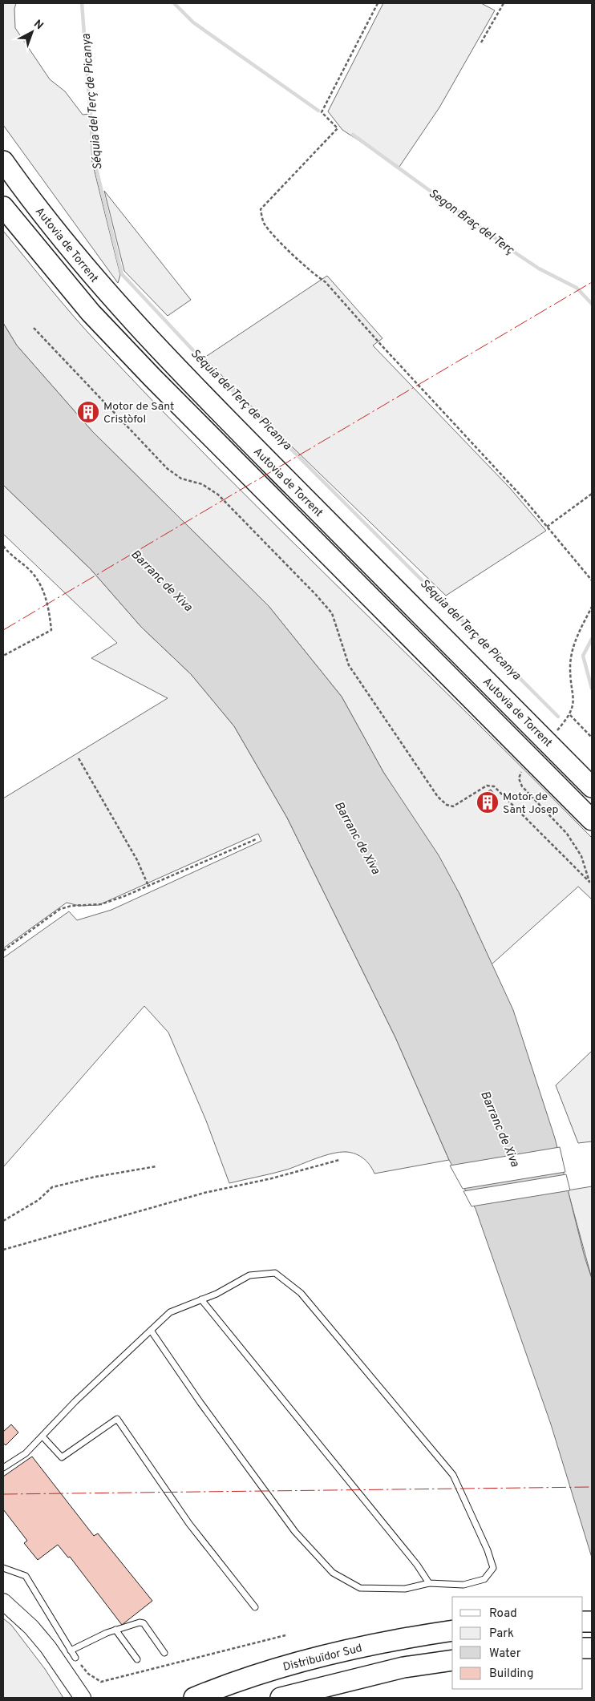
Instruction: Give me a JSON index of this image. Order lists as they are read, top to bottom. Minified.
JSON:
{"streets":{"highway":["Autovia de Torrent","Distribuïdor Sud"]},"water":["Séquia del Terç de Picanya","Segon Braç del Terç","Barranc de Xiva"],"places":{"building":["Motor de Sant Cristòfol","Motor de Sant Josep"]},"legend":["Road","Park","Water","Building"],"north":"top right"}
